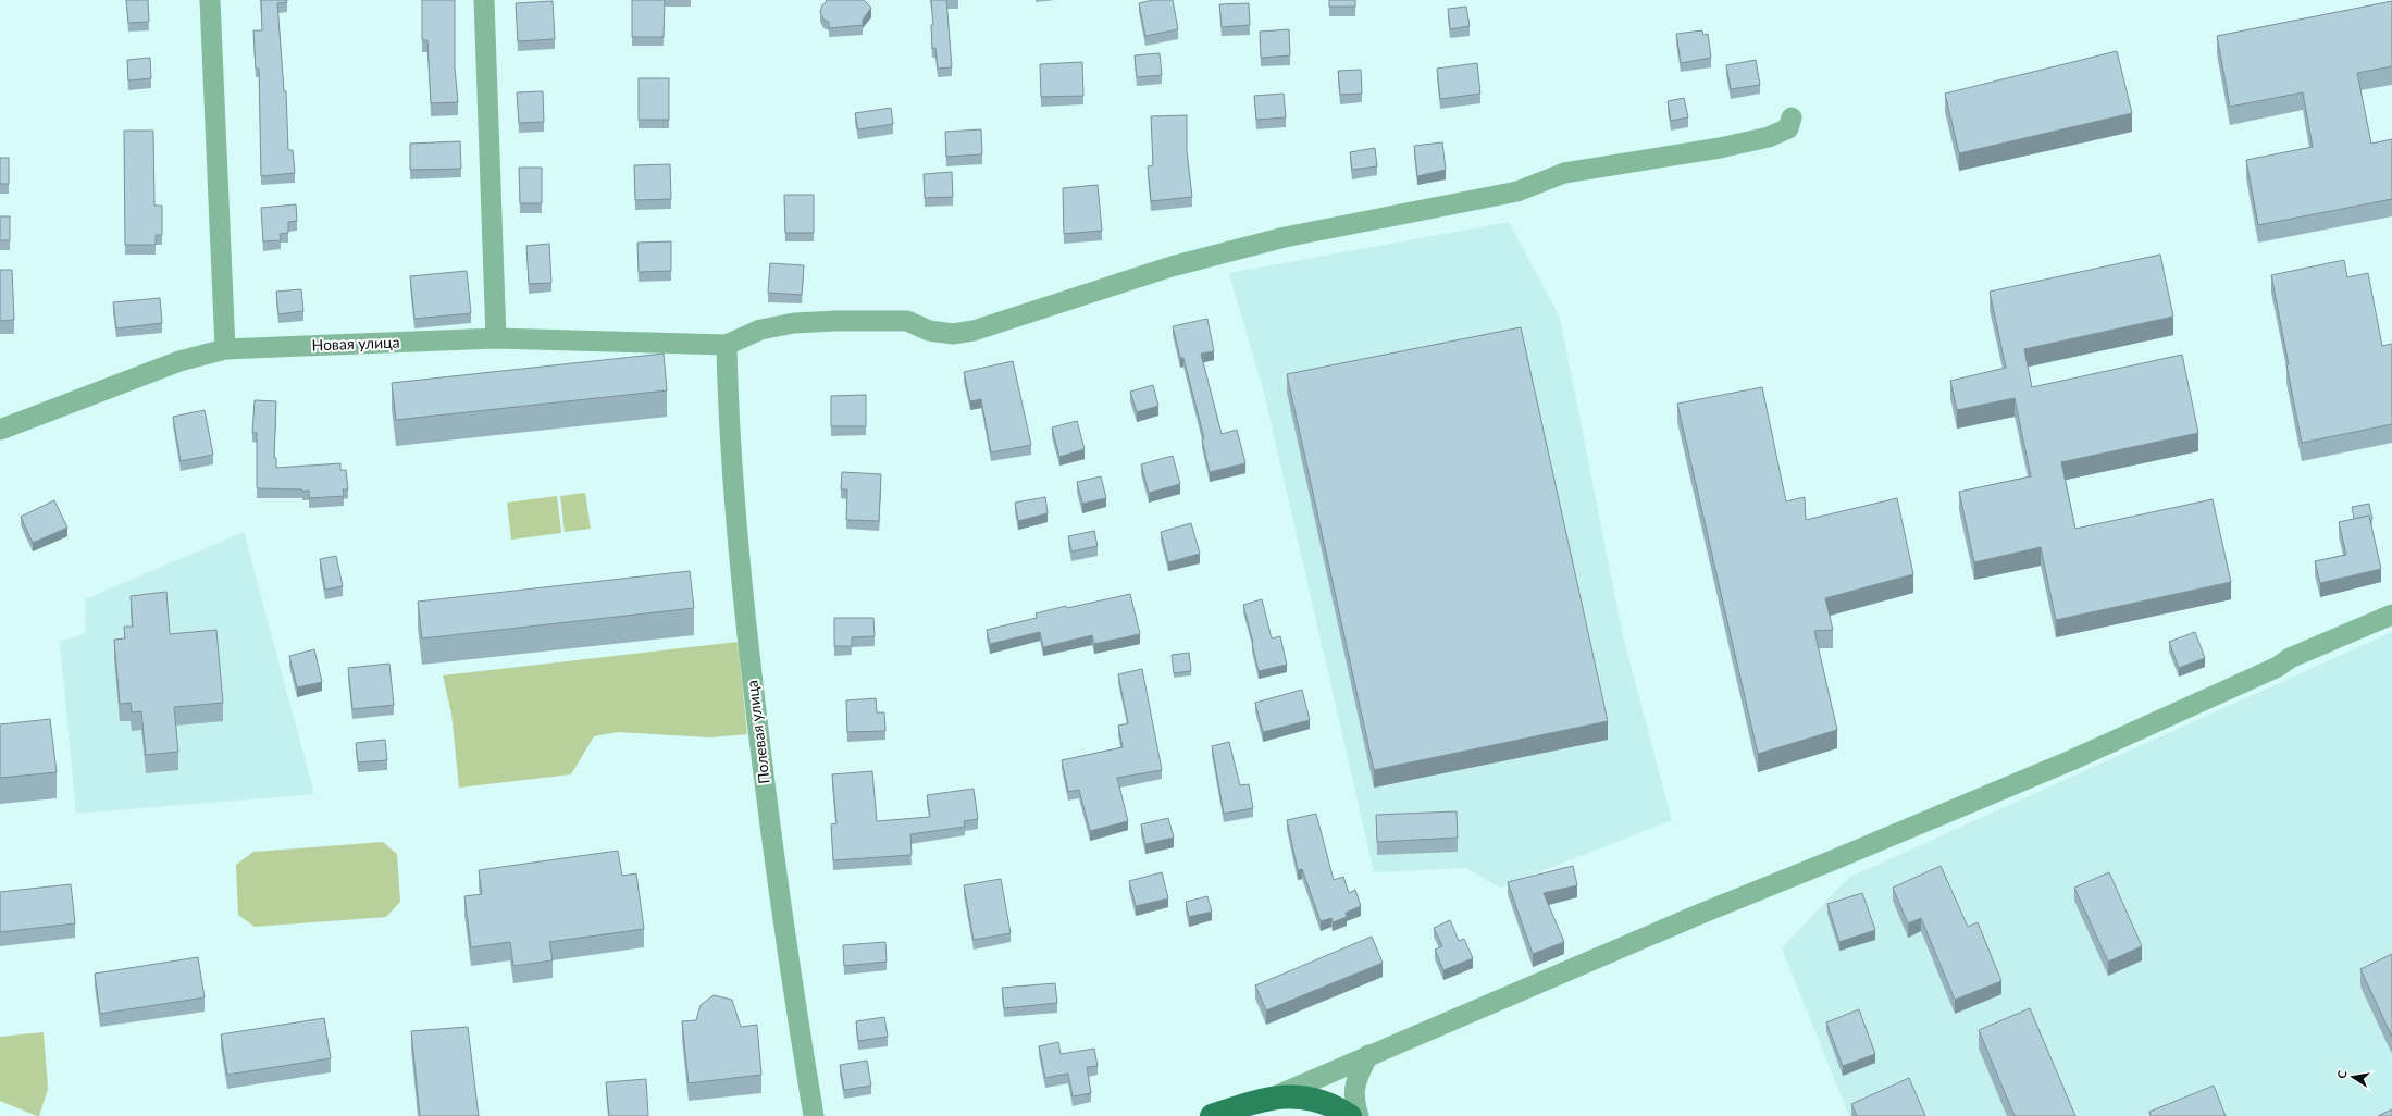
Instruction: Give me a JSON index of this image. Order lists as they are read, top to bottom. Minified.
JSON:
{"streets":{"street":["Новая улица","Полевая улица"]},"crossings":[["Новая улица","Полевая улица"]],"north":"left"}
